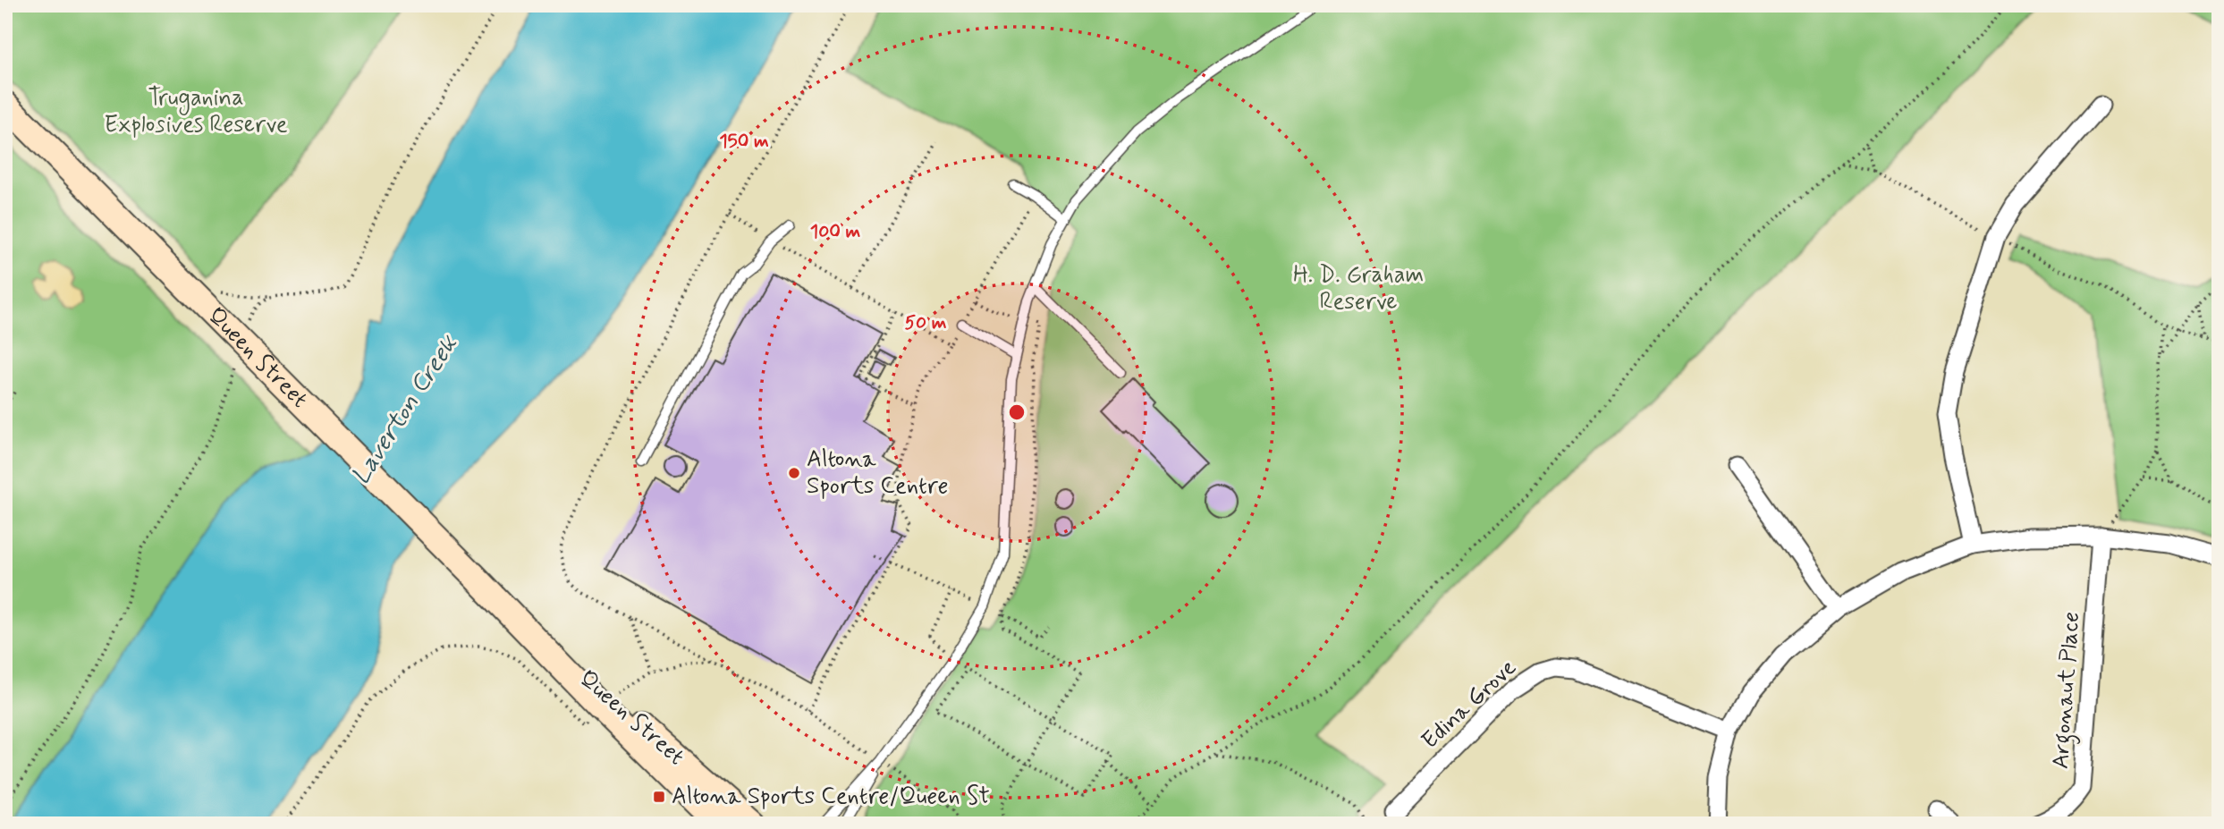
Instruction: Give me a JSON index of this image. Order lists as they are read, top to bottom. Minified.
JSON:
{"streets":{"main road":["Queen Street"],"street":["Argonaut Place","Edina Grove"]},"water":["Laverton Creek"],"parks":["Truganina Explosives Reserve","H. D. Graham Reserve"],"places":{"other":["Altona Sports Centre"],"transit":["Altona Sports Centre/Queen St"]},"rings":["150 m","100 m","50 m"]}
